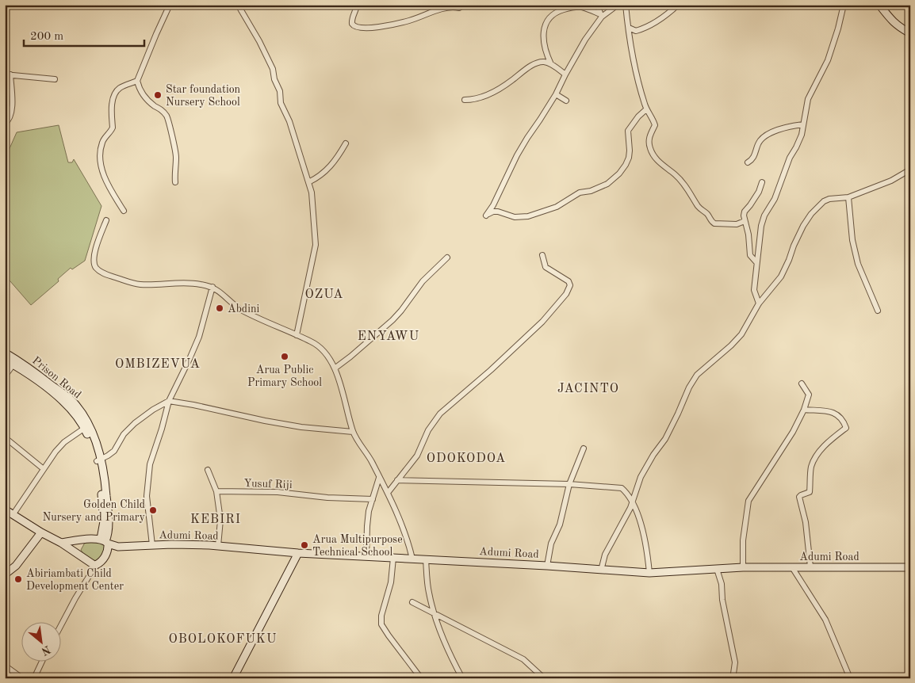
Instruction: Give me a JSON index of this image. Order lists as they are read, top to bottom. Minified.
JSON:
{"streets":{"main road":["Prison Road","Adumi Road"],"street":["Yusuf Riji"]},"crossings":[["Prison Road","Adumi Road"]],"districts":["OZUA","ENYAWU","OMBIZEVUA","JACINTO","ODOKODOA","KEBIRI","OBOLOKOFUKU"],"places":["Star foundation Nursery School","Abdini","Arua Public Primary School","Golden Child Nursery and Primary","Arua Multipurpose Technical School","Abiriambati Child Development Center"],"scale_bar":"200 m","north":"bottom right"}
